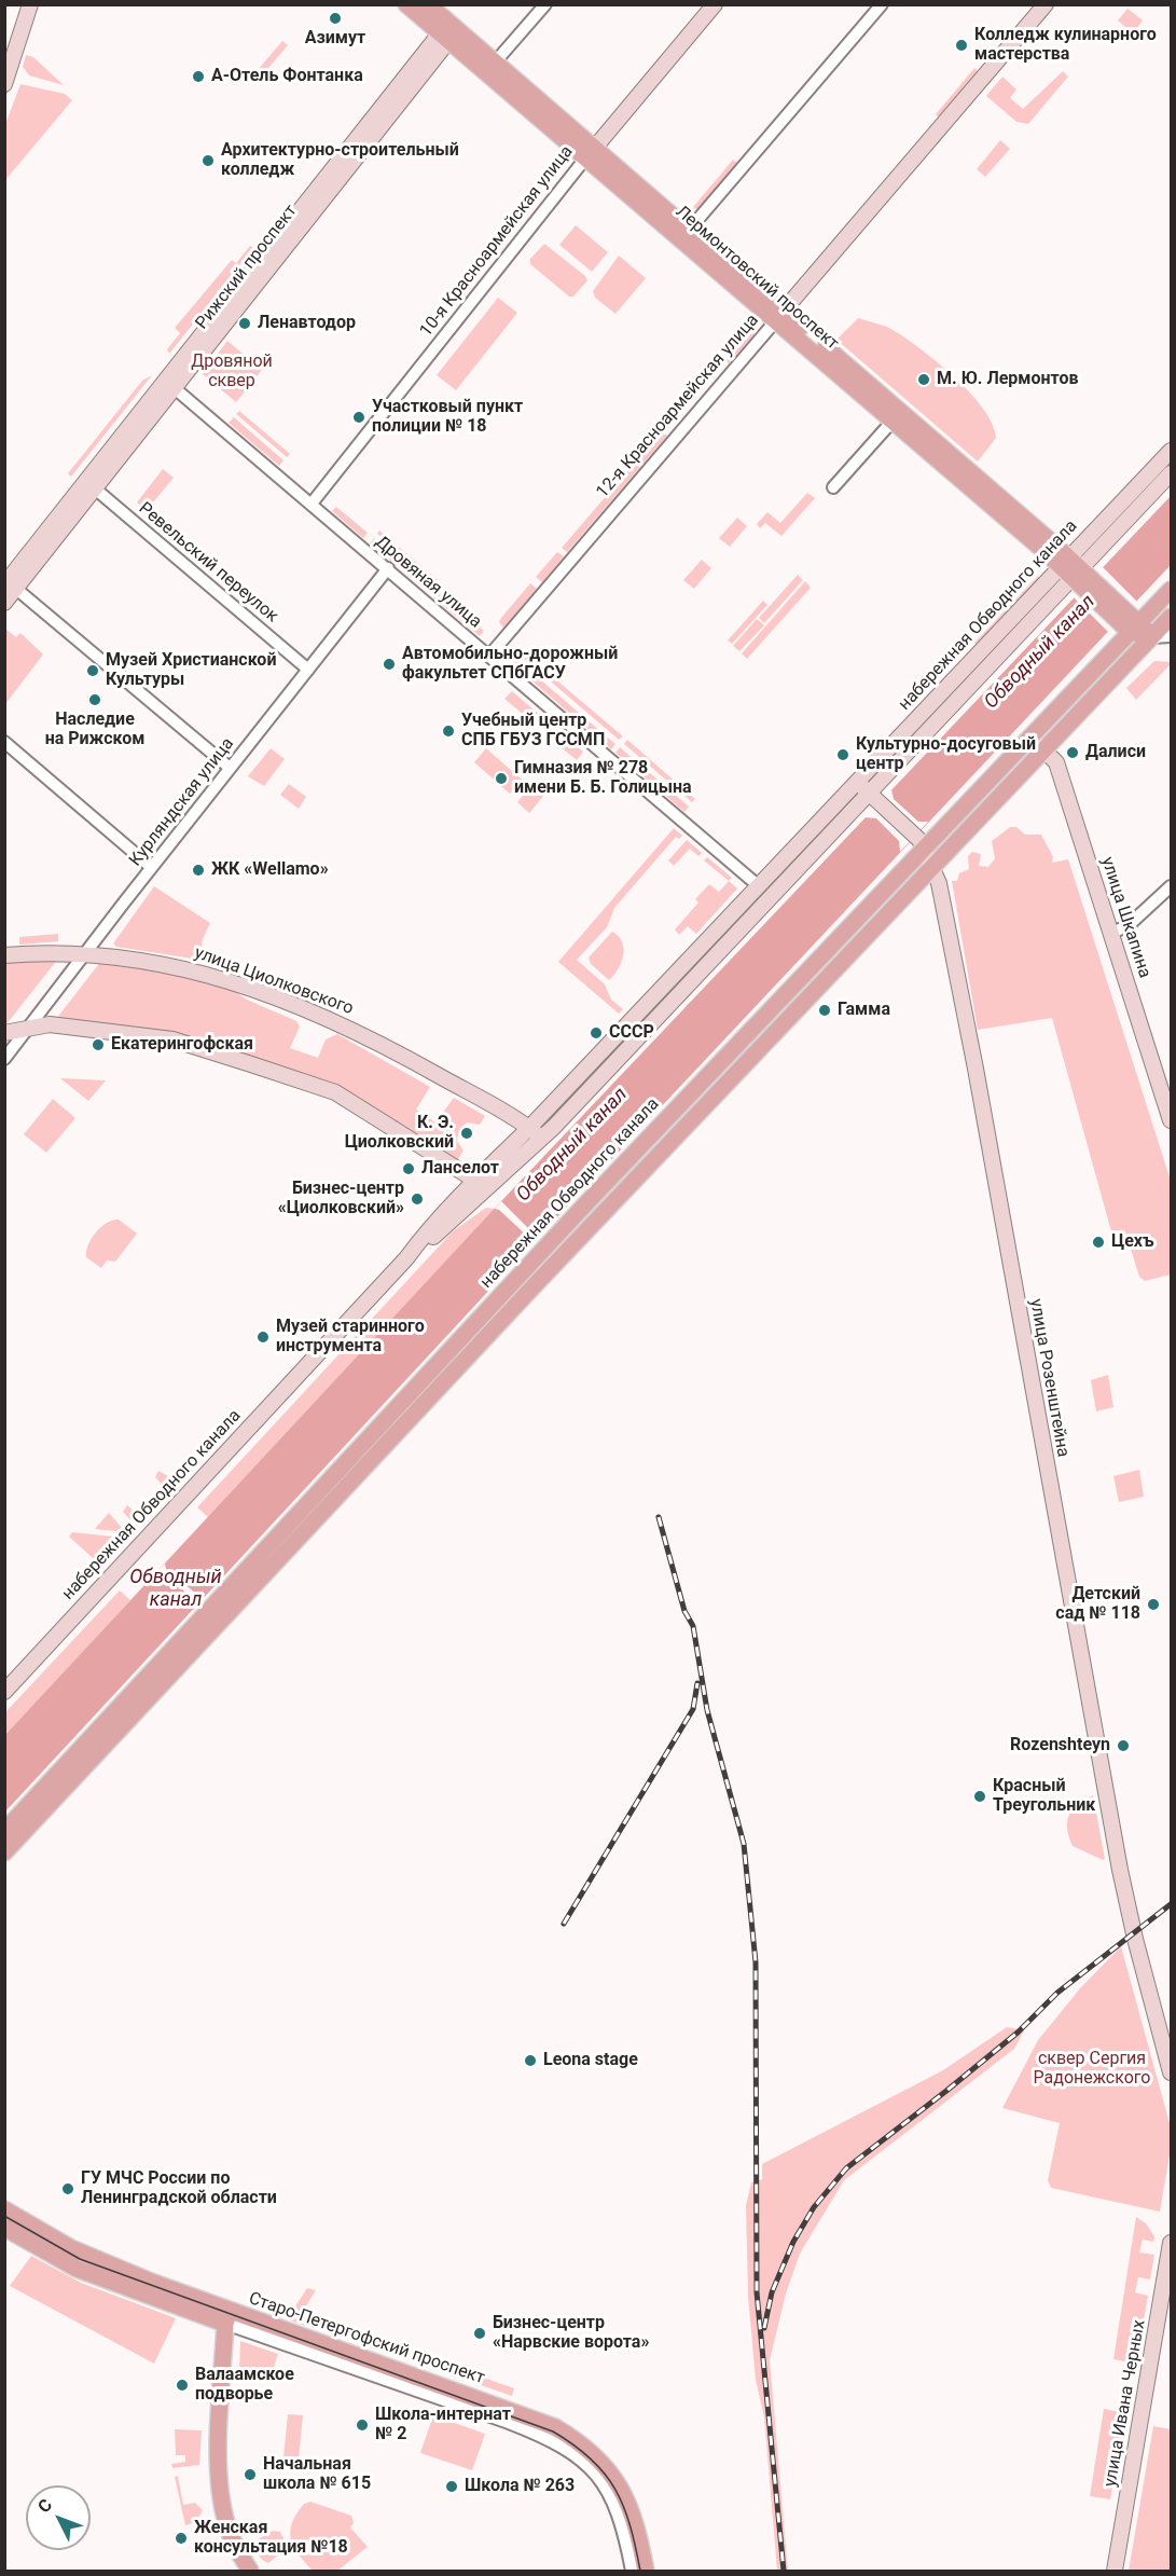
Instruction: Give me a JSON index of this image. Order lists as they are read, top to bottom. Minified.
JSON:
{"streets":{"main road":["Лермонтовский проспект","набережная Обводного канала","Старо-Петергофский проспект"],"street":["10-я Красноармейская улица","Рижский проспект","12-я Красноармейская улица","Ревельский переулок","Дровяная улица","Курляндская улица","улица Шкапина","улица Циолковского","улица Розенштейна","улица Ивана Черных"]},"crossings":[["10-я Красноармейская улица","Лермонтовский проспект"],["10-я Красноармейская улица","Дровяная улица"],["Рижский проспект","Лермонтовский проспект"],["Рижский проспект","Ревельский переулок"],["Рижский проспект","Дровяная улица"],["Лермонтовский проспект","12-я Красноармейская улица"],["Лермонтовский проспект","набережная Обводного канала"],["12-я Красноармейская улица","Дровяная улица"],["Ревельский переулок","Курляндская улица"],["Дровяная улица","набережная Обводного канала"],["Дровяная улица","Курляндская улица"],["набережная Обводного канала","улица Шкапина"],["набережная Обводного канала","улица Циолковского"],["набережная Обводного канала","улица Розенштейна"],["Курляндская улица","улица Циолковского"]],"water":["Обводный канал"],"parks":["Дровяной сквер","сквер Сергия Радонежского"],"places":["Азимут","Колледж кулинарного мастерства","A-Отель Фонтанка","Архитектурно-строительный колледж","Ленавтодор","М. Ю. Лермонтов","Участковый пункт полиции № 18","Автомобильно-дорожный факультет СПбГАСУ","Музей Христианской Культуры","Наследие на Рижском","Учебный центр СПБ ГБУЗ ГССМП","Далиси","Культурно-досуговый центр","Гимназия № 278 имени Б. Б. Голицына","ЖК «Wellamo»","Гамма","СССР","Екатерингофская","К. Э. Циолковский","Ланселот","Бизнес-центр «Циолковский»","Цехъ","Музей старинного инструмента","Детский сад № 118","Rozenshteyn","Красный Треугольник","Leona stage","ГУ МЧС России по Ленинградской области","Бизнес-центр «Нарвские ворота»","Валаамское подворье","Школа-интернат № 2","Начальная школа № 615","Школа № 263","Женская консультация №18"],"north":"top left"}
